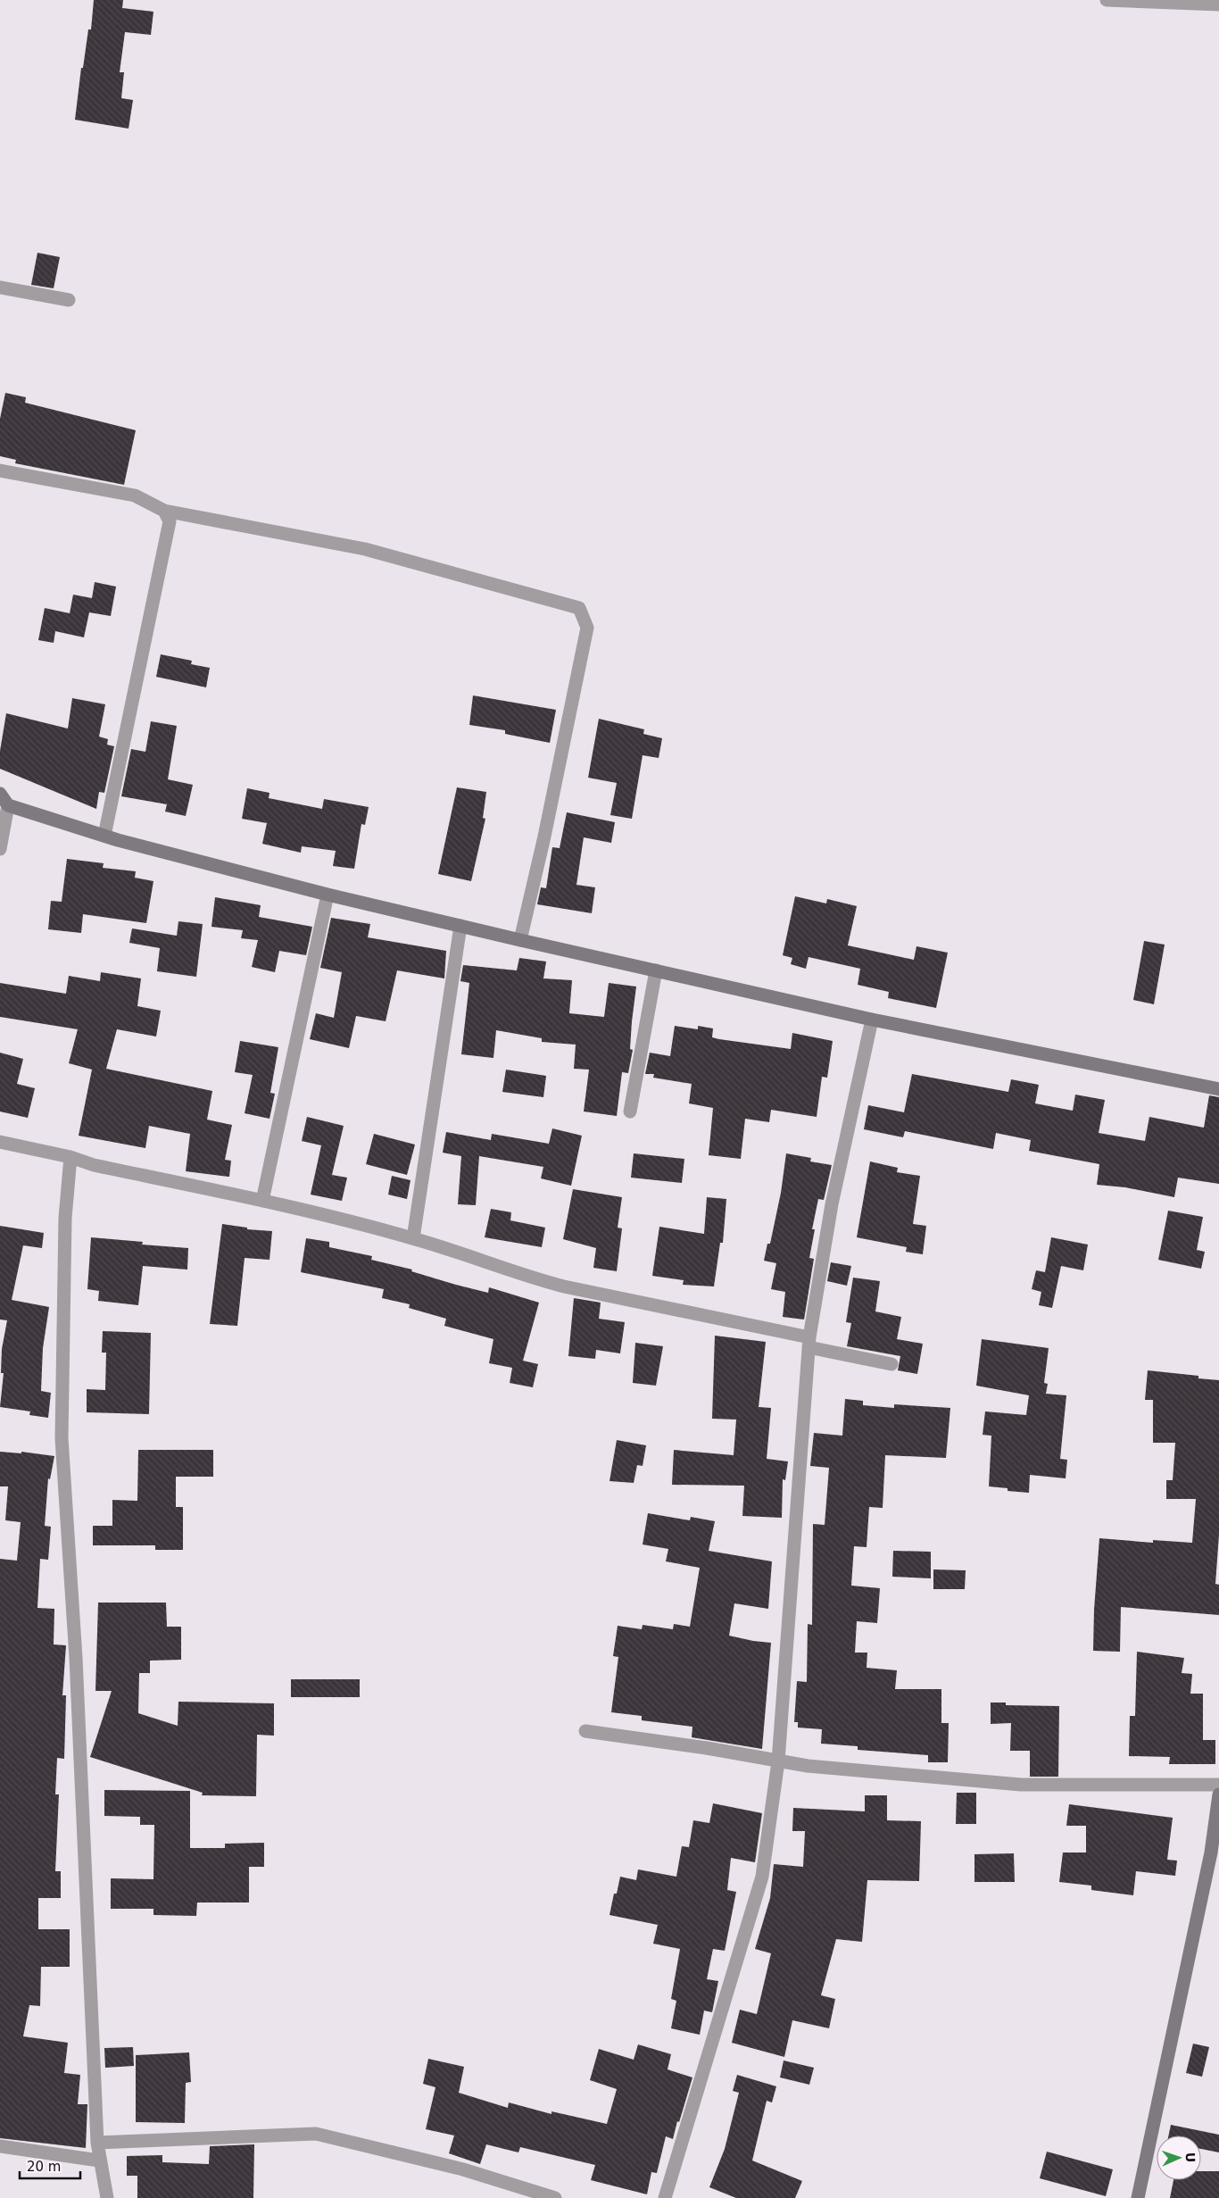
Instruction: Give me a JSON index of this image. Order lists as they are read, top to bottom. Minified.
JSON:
{"scale_bar":"20 m","north":"right"}
